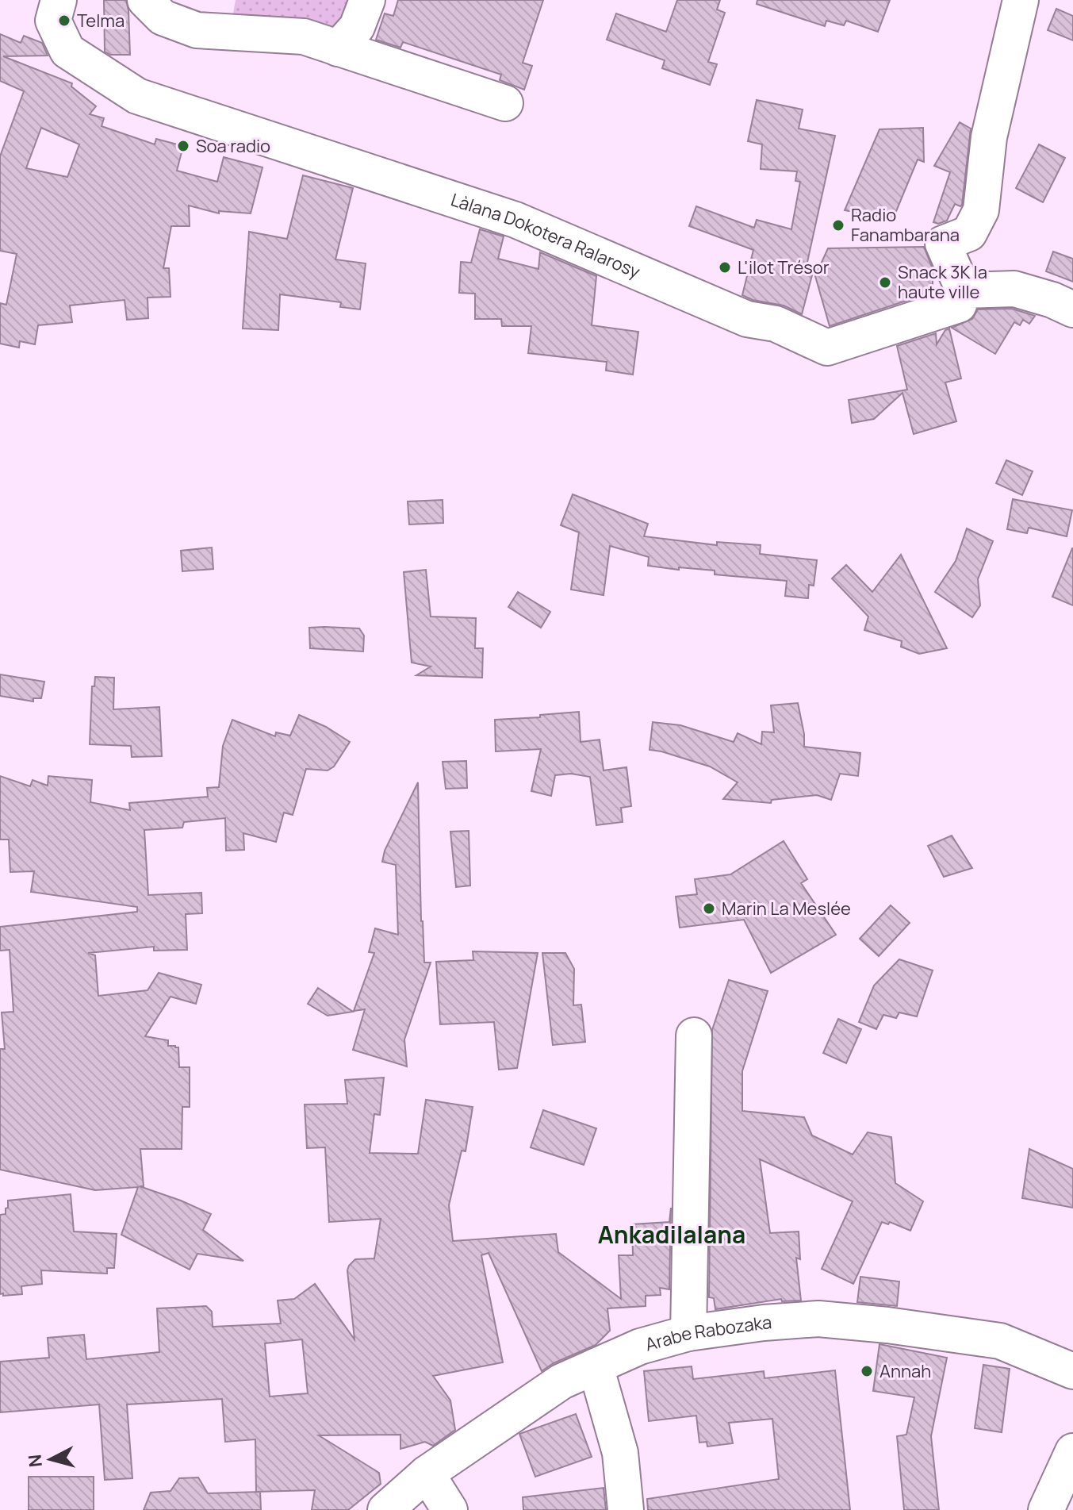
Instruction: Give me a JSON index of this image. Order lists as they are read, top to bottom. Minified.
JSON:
{"streets":{"street":["Làlana Dokotera Ralarosy","Arabe Rabozaka"]},"districts":["Ankadilalana"],"places":["Telma","Soa radio","Radio Fanambarana","L'ilot Trésor","Snack 3K la haute ville","Marin La Meslée","Annah"],"north":"left"}
